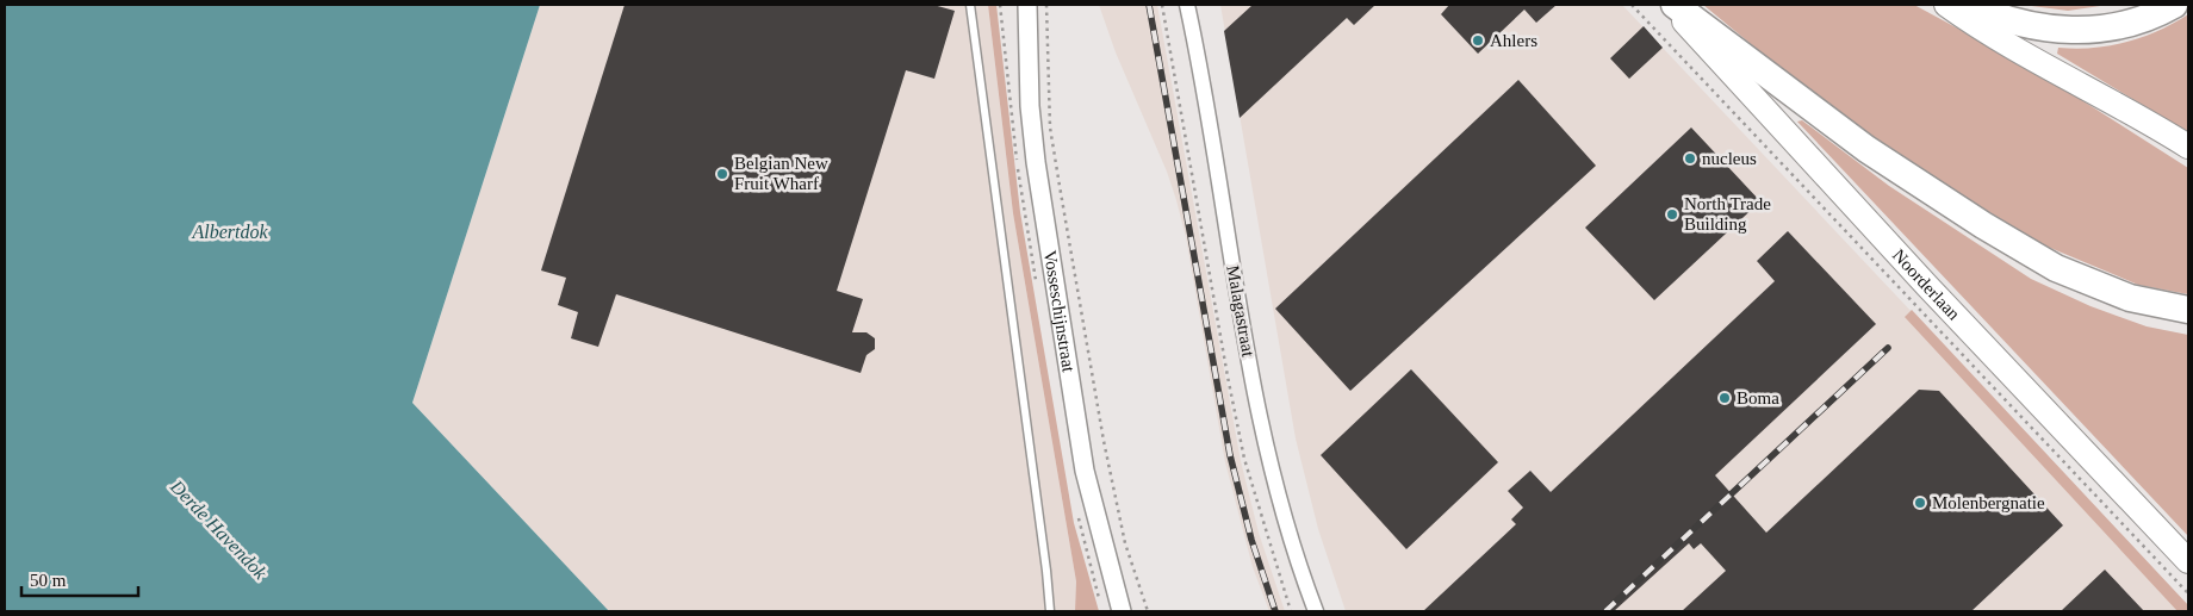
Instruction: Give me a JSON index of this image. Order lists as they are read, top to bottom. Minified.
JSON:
{"streets":{"main road":["Noorderlaan"],"street":["Vosseschijnstraat","Malagastraat"]},"water":["Albertdok","Derde Havendok"],"places":["Ahlers","nucleus","Belgian New Fruit Wharf","North Trade Building","Boma","Molenbergnatie"],"scale_bar":"50 m"}
